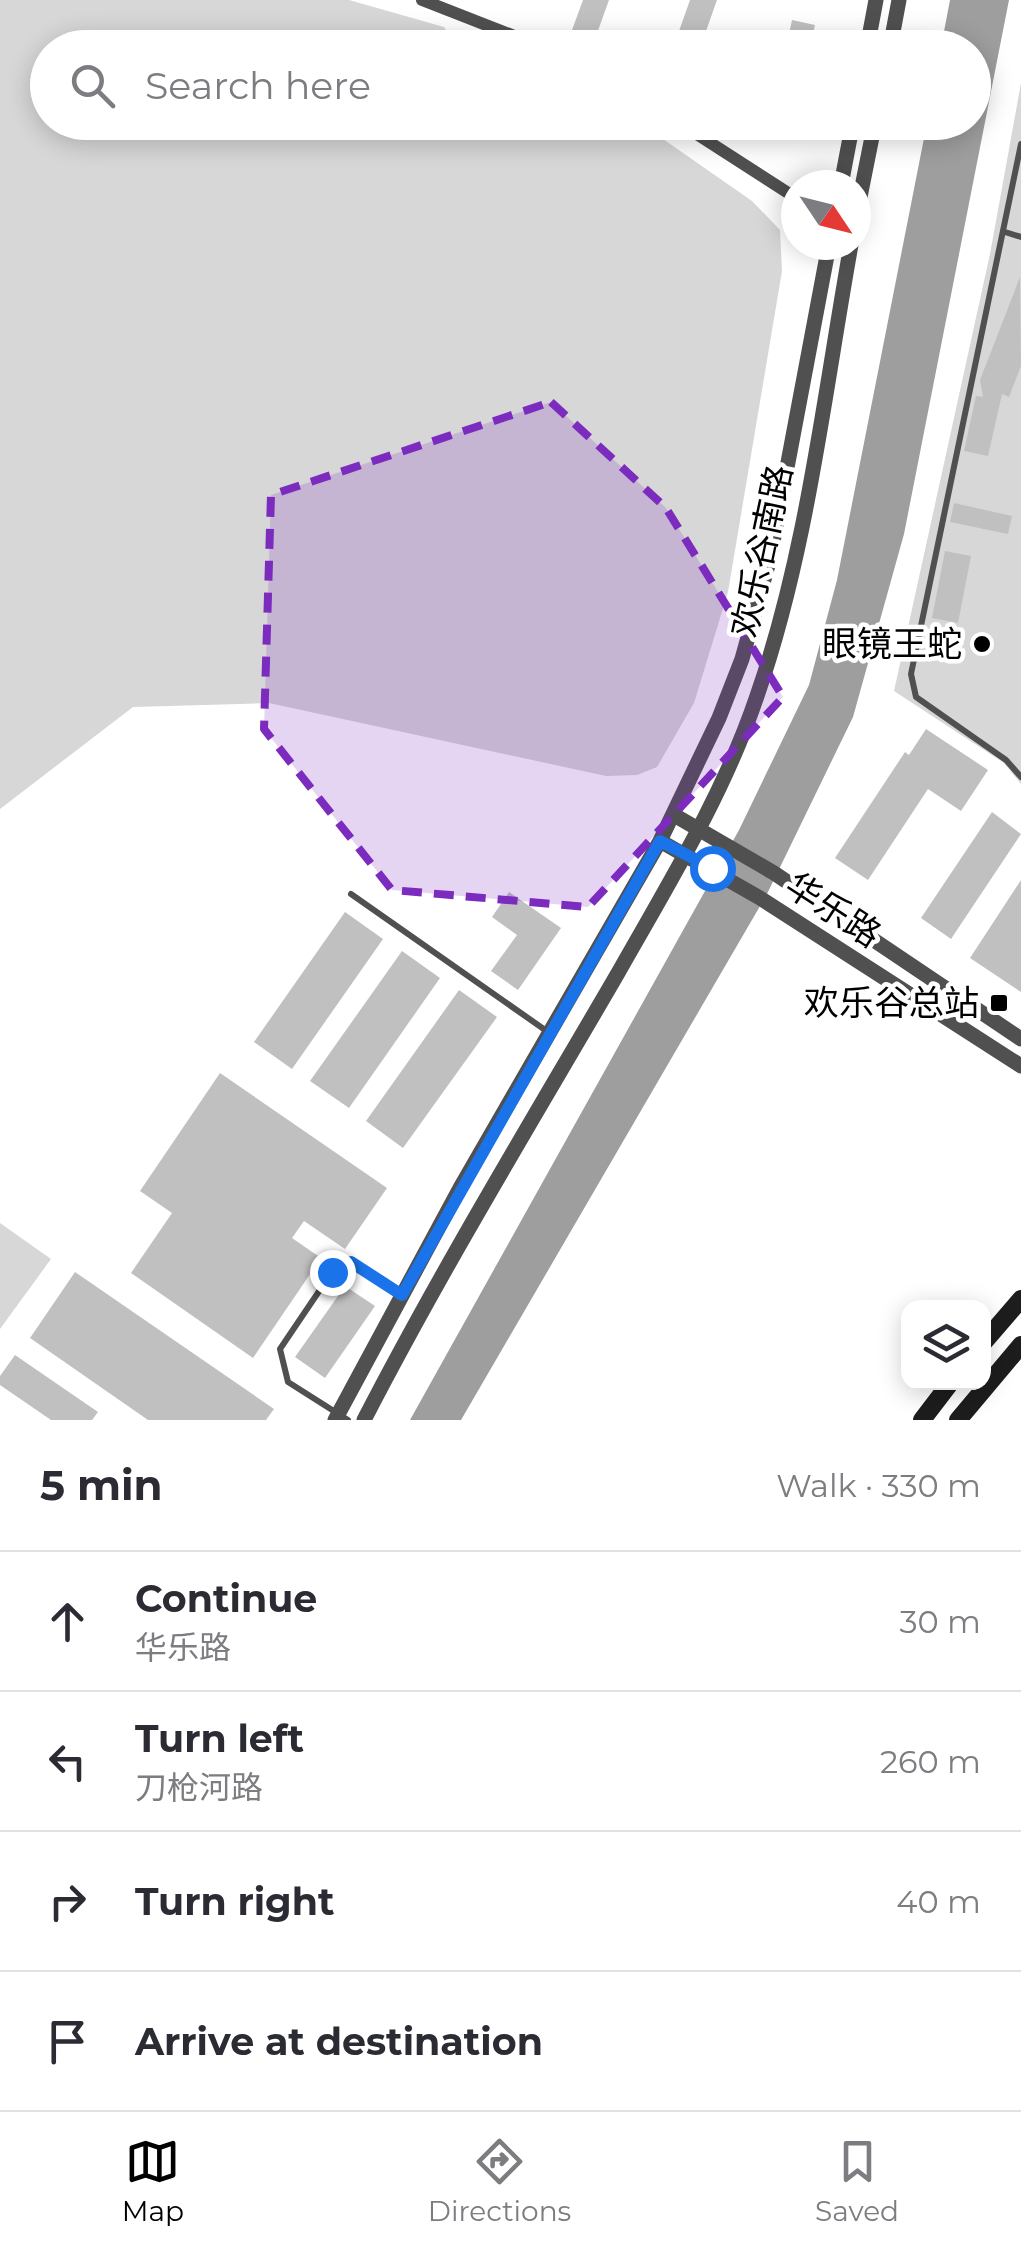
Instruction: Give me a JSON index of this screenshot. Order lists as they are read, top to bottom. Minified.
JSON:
{"streets":{"street":["欢乐谷南路","华乐路"]},"crossings":[["欢乐谷南路","华乐路"]],"places":{"other":["眼镜王蛇"],"transit":["欢乐谷总站"]},"north":"bottom right","page":{"search":"Search here","heading":["5 min","Walk · 330 m"],"list":[["Continue","华乐路","30 m"],["Turn left","刀枪河路","260 m"],["Turn right","40 m"],"Arrive at destination"],"nav":["Map","Directions","Saved"]}}
